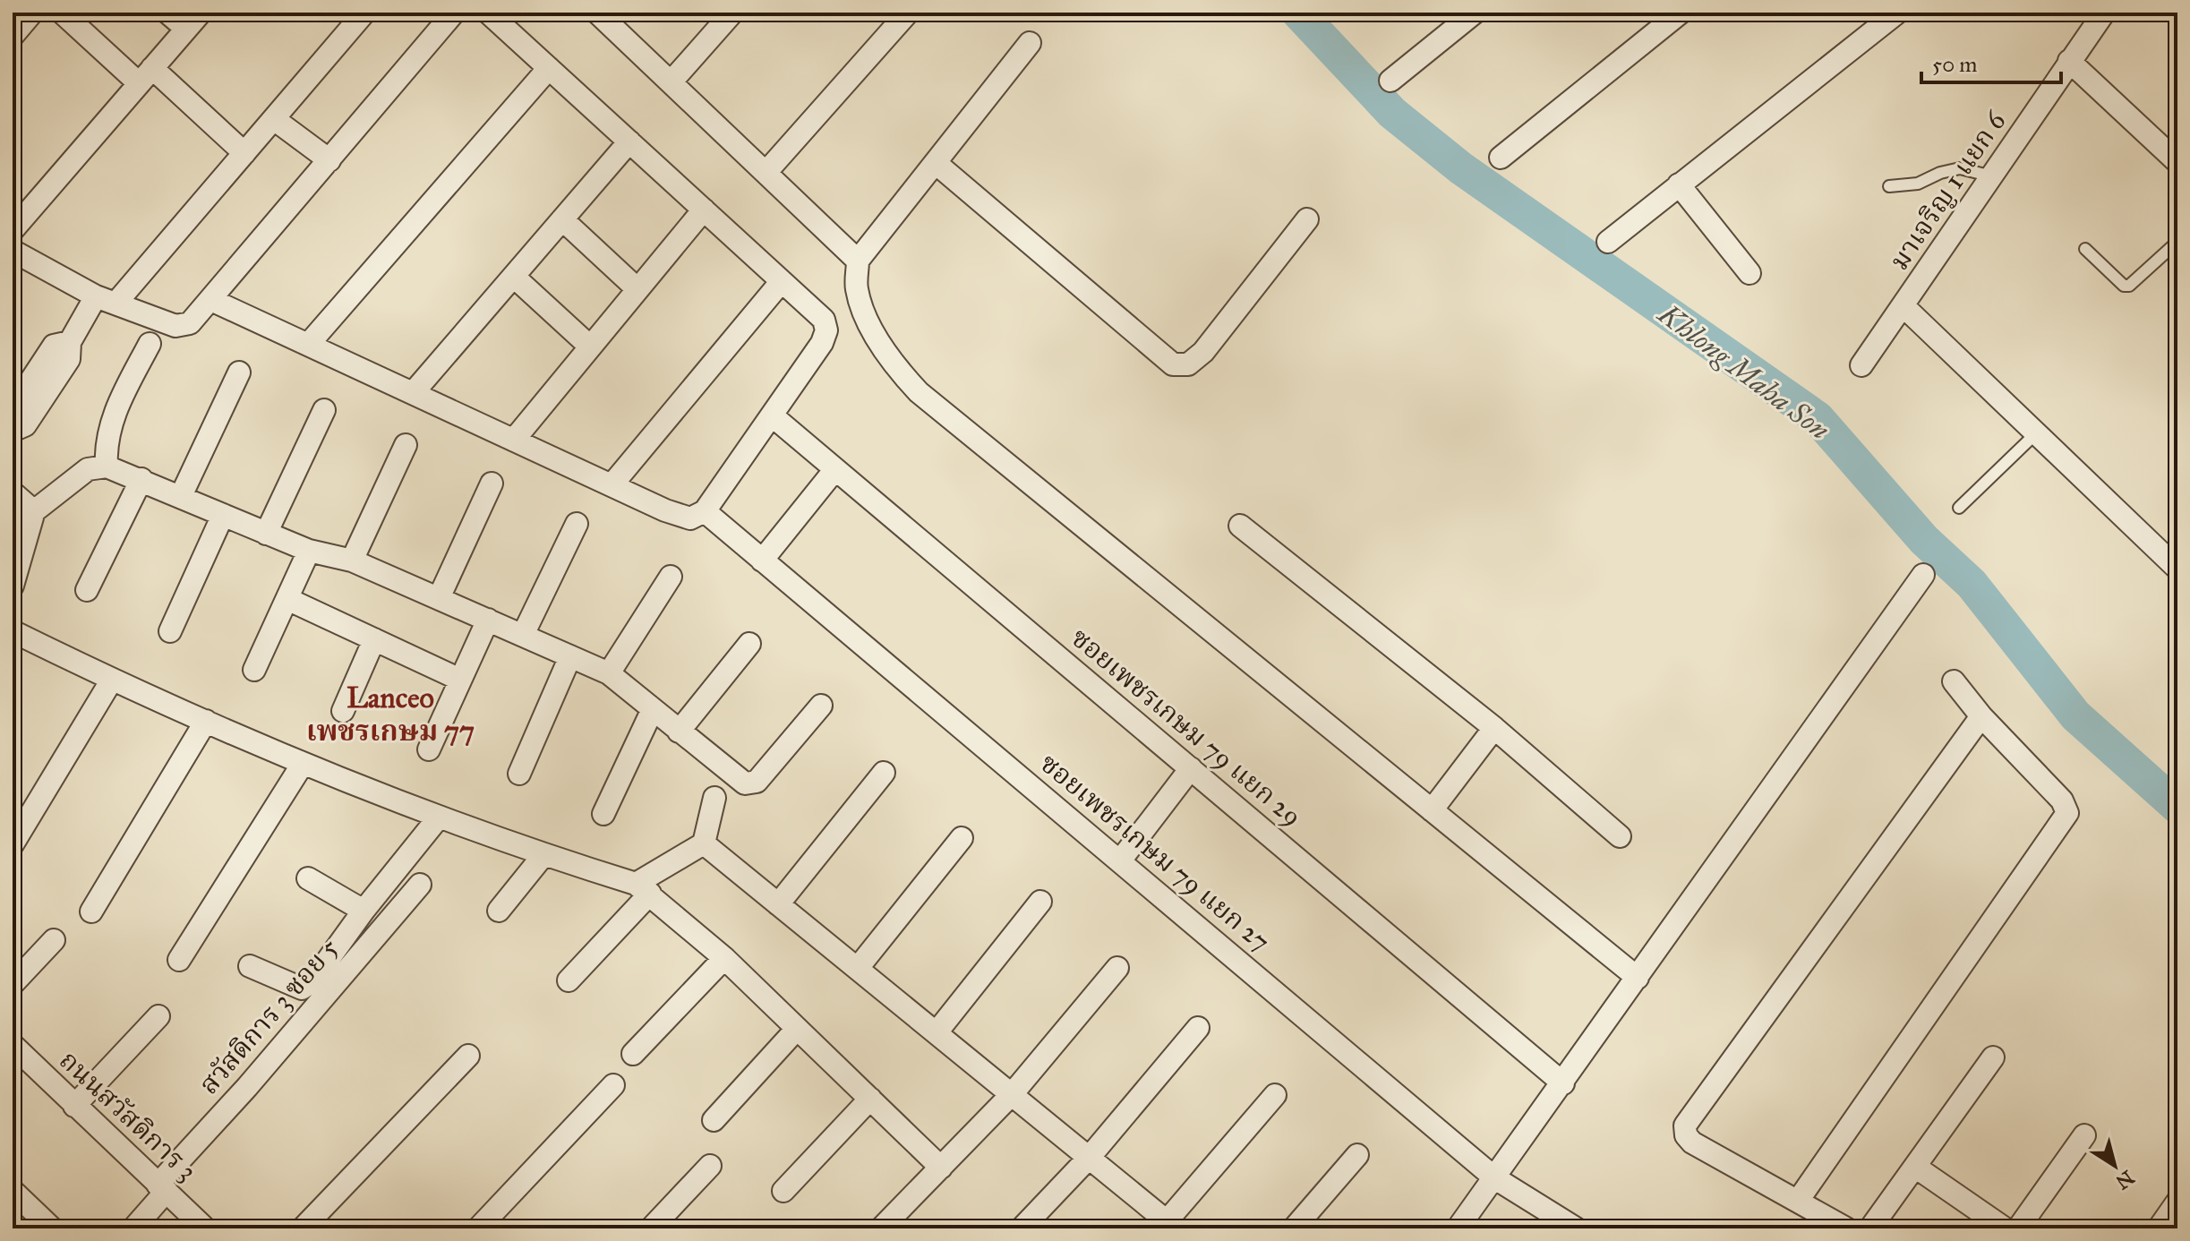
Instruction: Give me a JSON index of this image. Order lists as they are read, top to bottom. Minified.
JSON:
{"streets":{"street":["มาเจริญ 1 แยก 6","ซอยเพชรเกษม 79 แยก 29","ซอยเพชรเกษม 79 แยก 27","สวัสดิการ 3 ซอย 5","ถนนสวัสดิการ 3"]},"crossings":[["สวัสดิการ 3 ซอย 5","ถนนสวัสดิการ 3"]],"districts":["Lanceo เพชรเกษม 77"],"water":["Khlong Maha Son"],"scale_bar":"50 m","north":"bottom right"}
